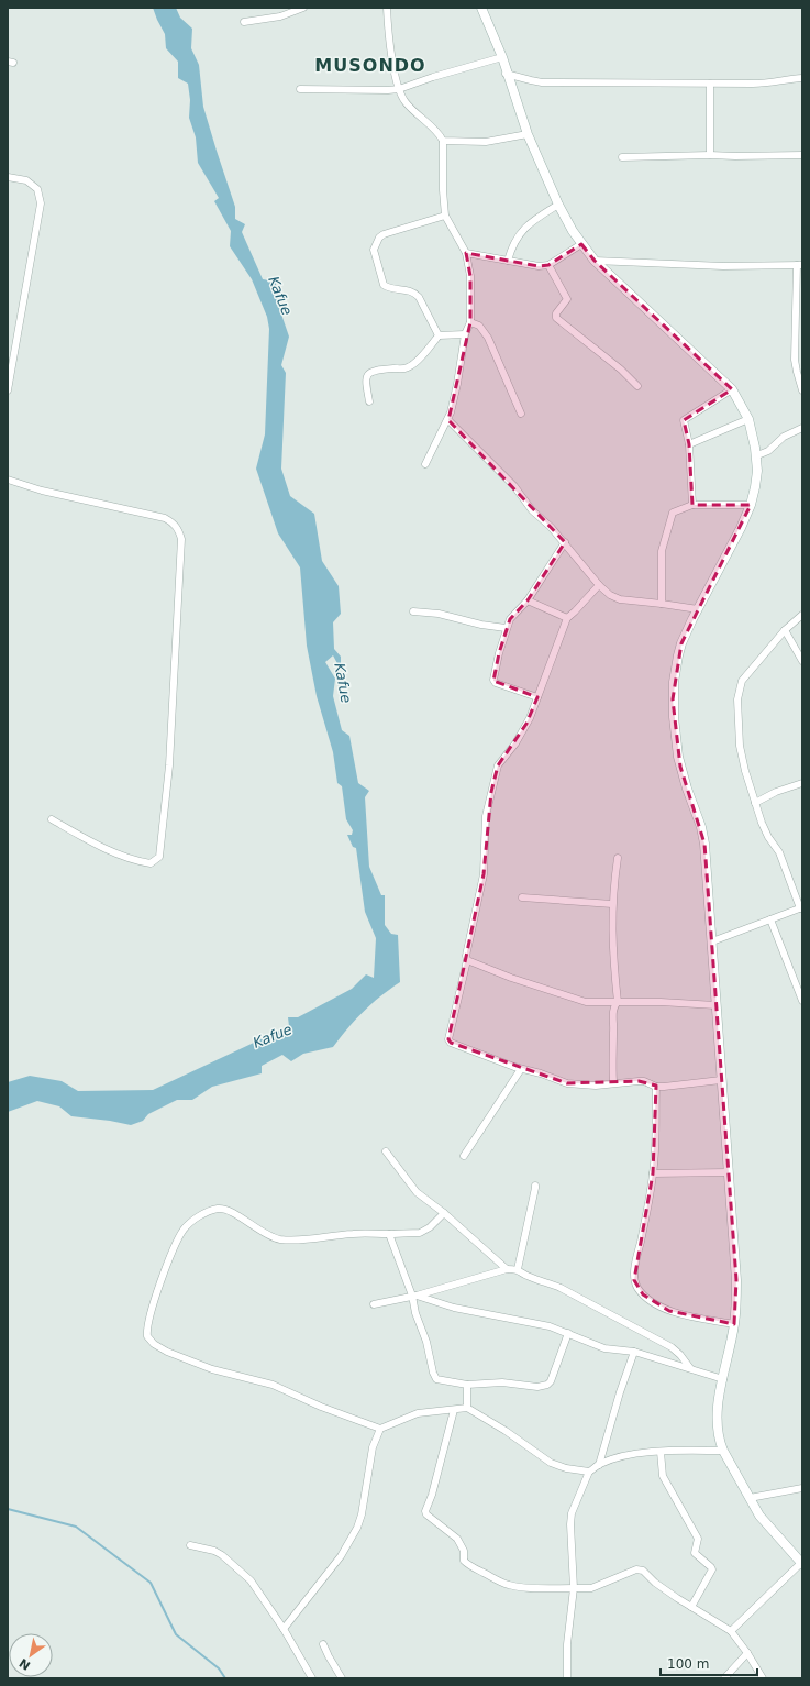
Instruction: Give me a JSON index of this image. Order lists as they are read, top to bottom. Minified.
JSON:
{"districts":["MUSONDO"],"water":["Kafue"],"scale_bar":"100 m","north":"bottom left"}
